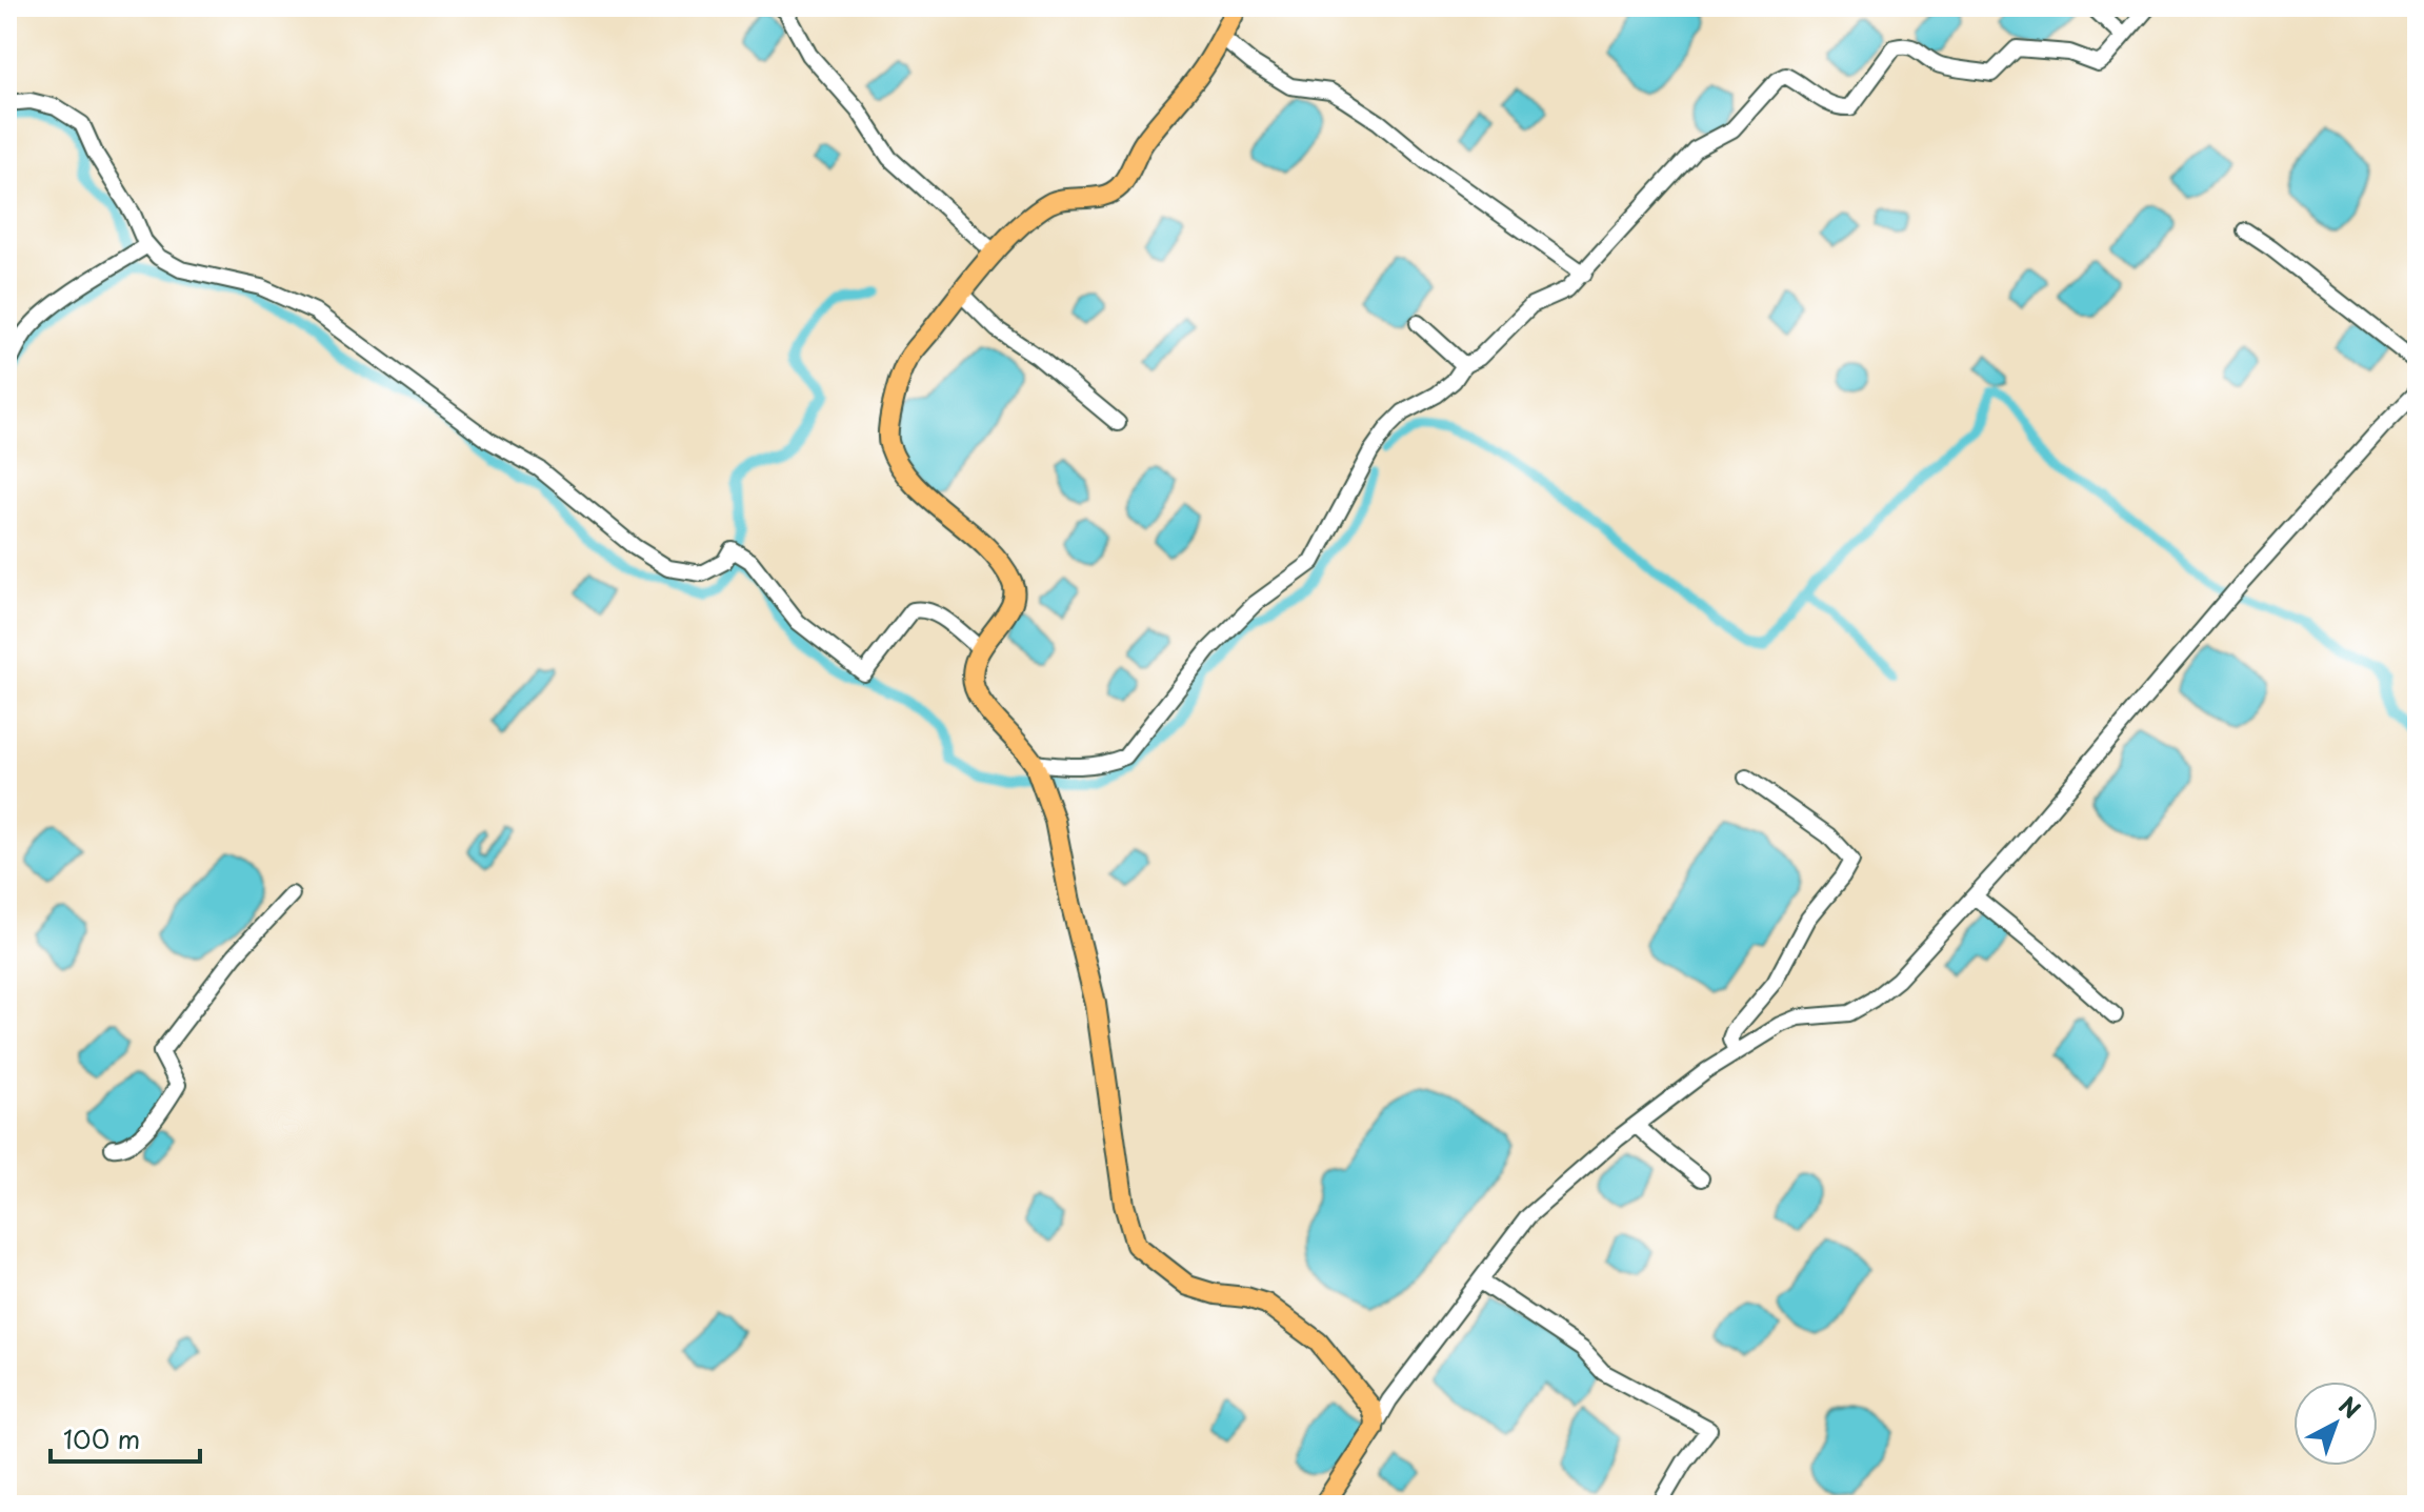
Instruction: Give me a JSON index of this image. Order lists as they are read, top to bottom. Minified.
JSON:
{"scale_bar":"100 m","north":"top right"}
